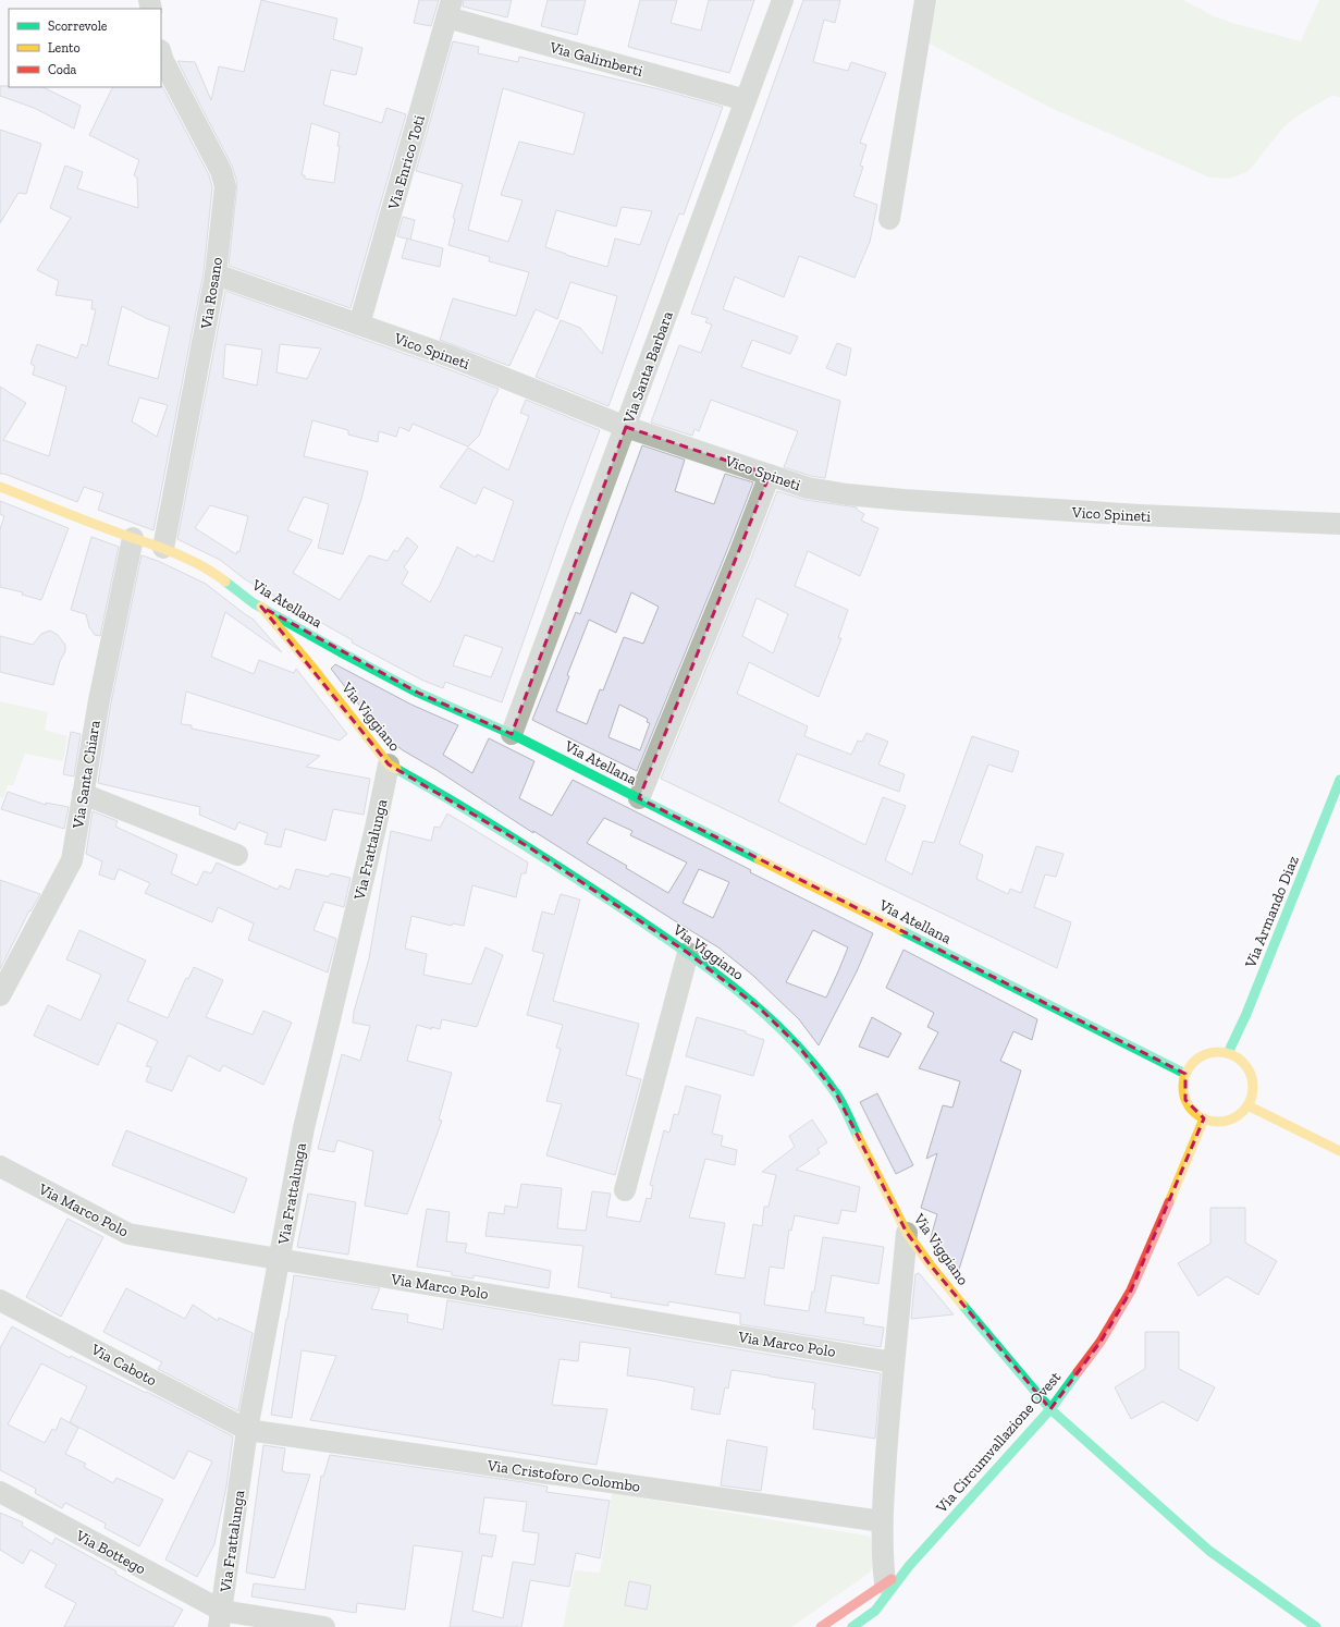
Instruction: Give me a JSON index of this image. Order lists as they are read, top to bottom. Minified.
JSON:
{"streets":{"street":["Via Galimberti","Via Enrico Toti","Via Rosano","Vico Spineti","Via Santa Barbara","Via Atellana","Via Viggiano","Via Santa Chiara","Via Frattalunga","Via Armando Diaz","Via Marco Polo","Via Caboto","Via Circumvallazione Ovest","Via Cristoforo Colombo","Via Bottego"]},"crossings":[["Via Galimberti","Via Enrico Toti"],["Via Galimberti","Via Santa Barbara"],["Via Enrico Toti","Vico Spineti"],["Via Rosano","Vico Spineti"],["Via Rosano","Via Atellana"],["Vico Spineti","Via Santa Barbara"],["Via Santa Barbara","Via Atellana"],["Via Atellana","Via Viggiano"],["Via Atellana","Via Santa Chiara"],["Via Atellana","Via Armando Diaz"],["Via Atellana","Via Circumvallazione Ovest"],["Via Viggiano","Via Frattalunga"],["Via Viggiano","Via Circumvallazione Ovest"],["Via Frattalunga","Via Marco Polo"],["Via Frattalunga","Via Caboto"],["Via Frattalunga","Via Cristoforo Colombo"],["Via Frattalunga","Via Bottego"],["Via Armando Diaz","Via Circumvallazione Ovest"],["Via Caboto","Via Cristoforo Colombo"]],"legend":["Scorrevole","Lento","Coda"]}
